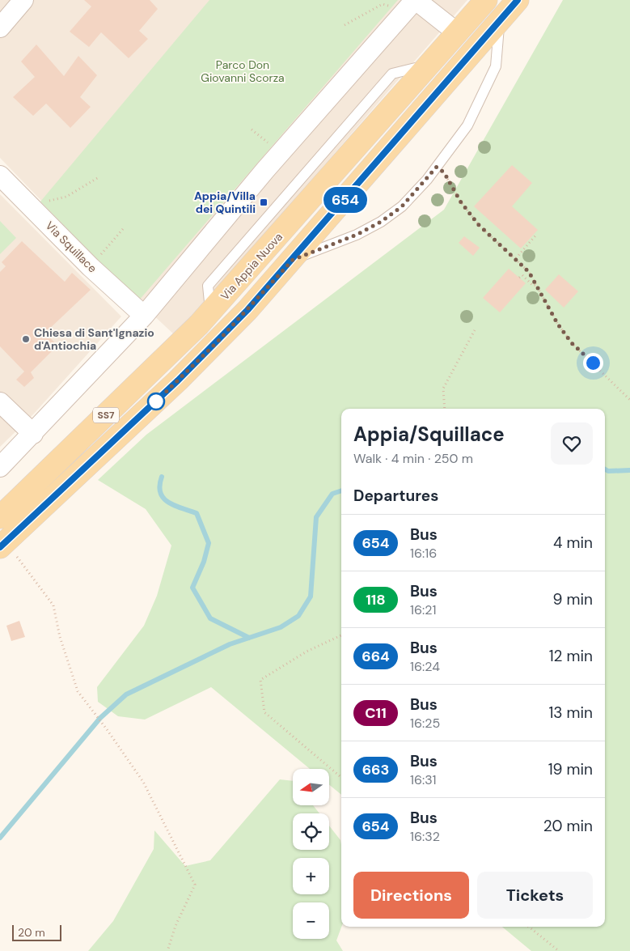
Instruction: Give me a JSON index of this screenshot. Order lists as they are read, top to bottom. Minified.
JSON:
{"streets":{"main road":["Via Appia Nuova","SS7"],"street":["Via Squillace"]},"parks":["Parco Don Giovanni Scorza"],"places":{"transit":["Appia/Villa dei Quintili"],"other":["Chiesa di Sant'Ignazio d'Antiochia"]},"lines":["bus line 654"],"scale_bar":"20 m","north":"left","page":{"on_map":"654","heading":[["Appia/Squillace","Walk · 4 min · 250 m"],"Departures"],"list":[{"mark":"654","name":"Bus","note":"16:16","value":"4 min"},{"mark":"118","name":"Bus","note":"16:21","value":"9 min"},{"mark":"664","name":"Bus","note":"16:24","value":"12 min"},{"mark":"C11","name":"Bus","note":"16:25","value":"13 min"},{"mark":"663","name":"Bus","note":"16:31","value":"19 min"},{"mark":"654","name":"Bus","note":"16:32","value":"20 min"}],"map_buttons":["+","−"],"buttons":["Directions","Tickets"],"scale":"20 m"}}
